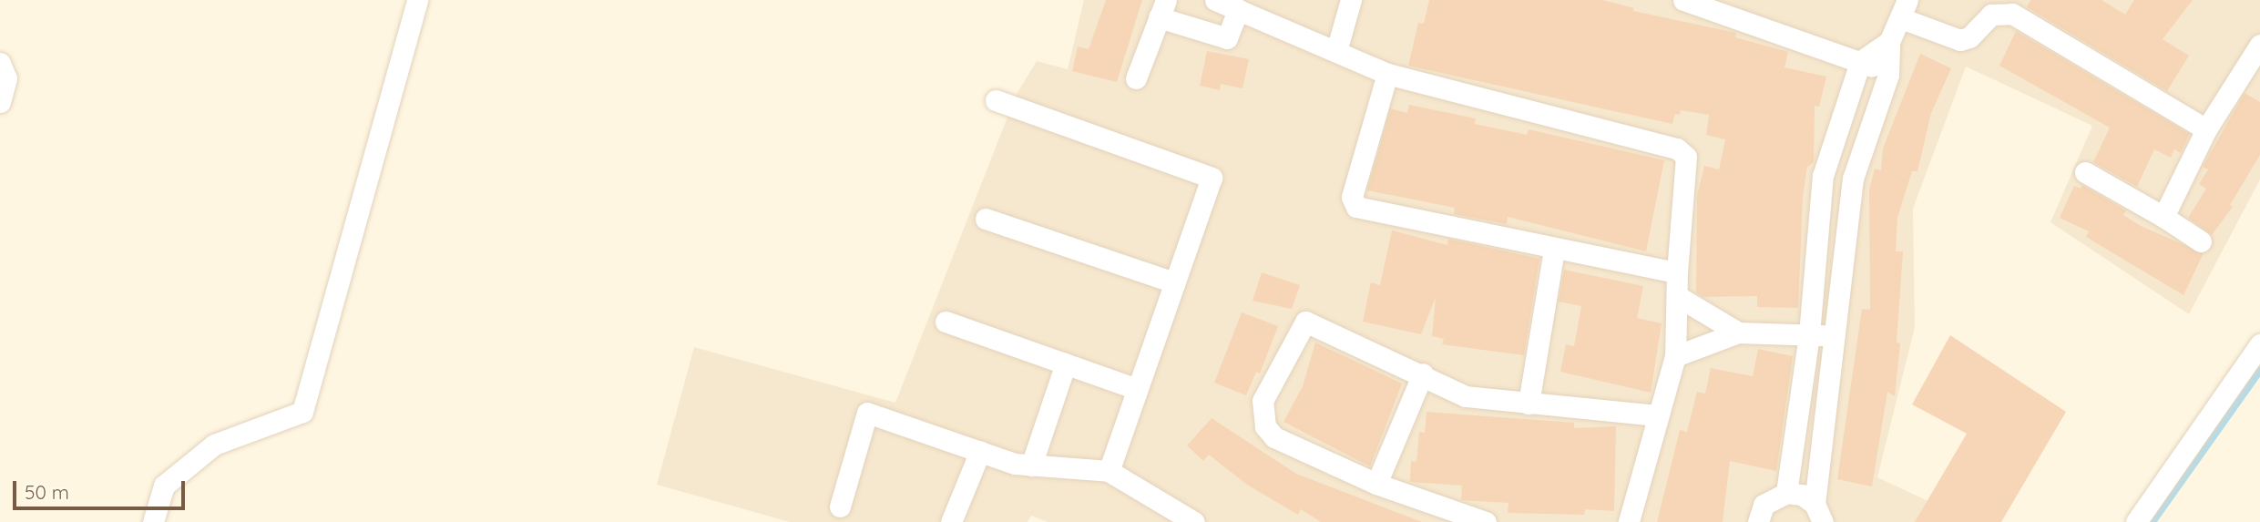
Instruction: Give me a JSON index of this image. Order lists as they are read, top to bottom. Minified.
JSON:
{"scale_bar":"50 m"}
